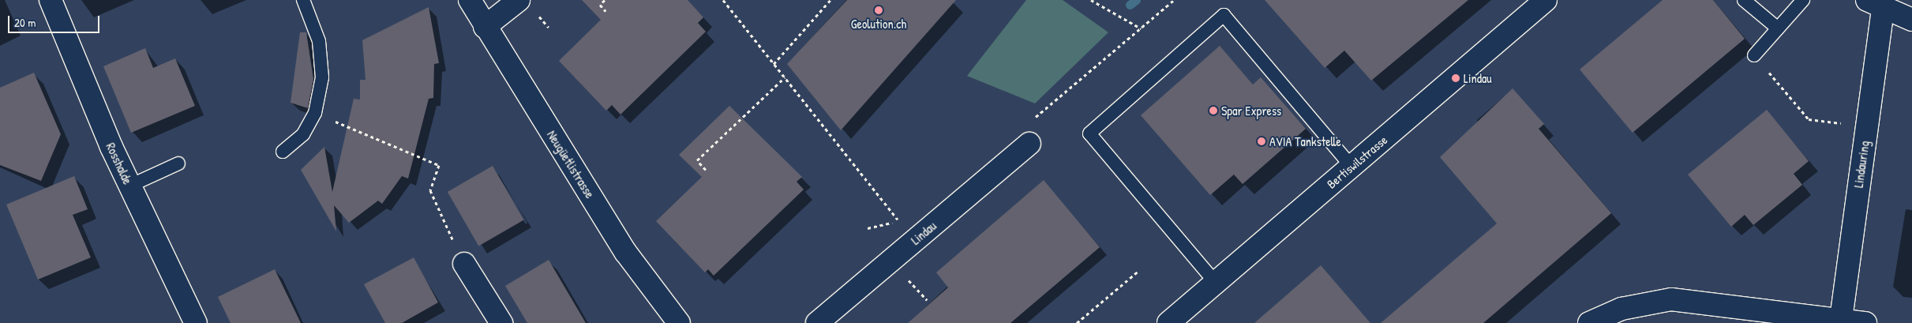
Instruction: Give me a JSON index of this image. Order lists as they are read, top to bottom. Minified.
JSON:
{"streets":{"street":["Bertiswilstrasse","Rosshalde","Neugüetlistrasse","Lindauring","Lindau"]},"places":["Geolution.ch","Lindau","Spar Express","AVIA Tankstelle"],"scale_bar":"20 m"}
